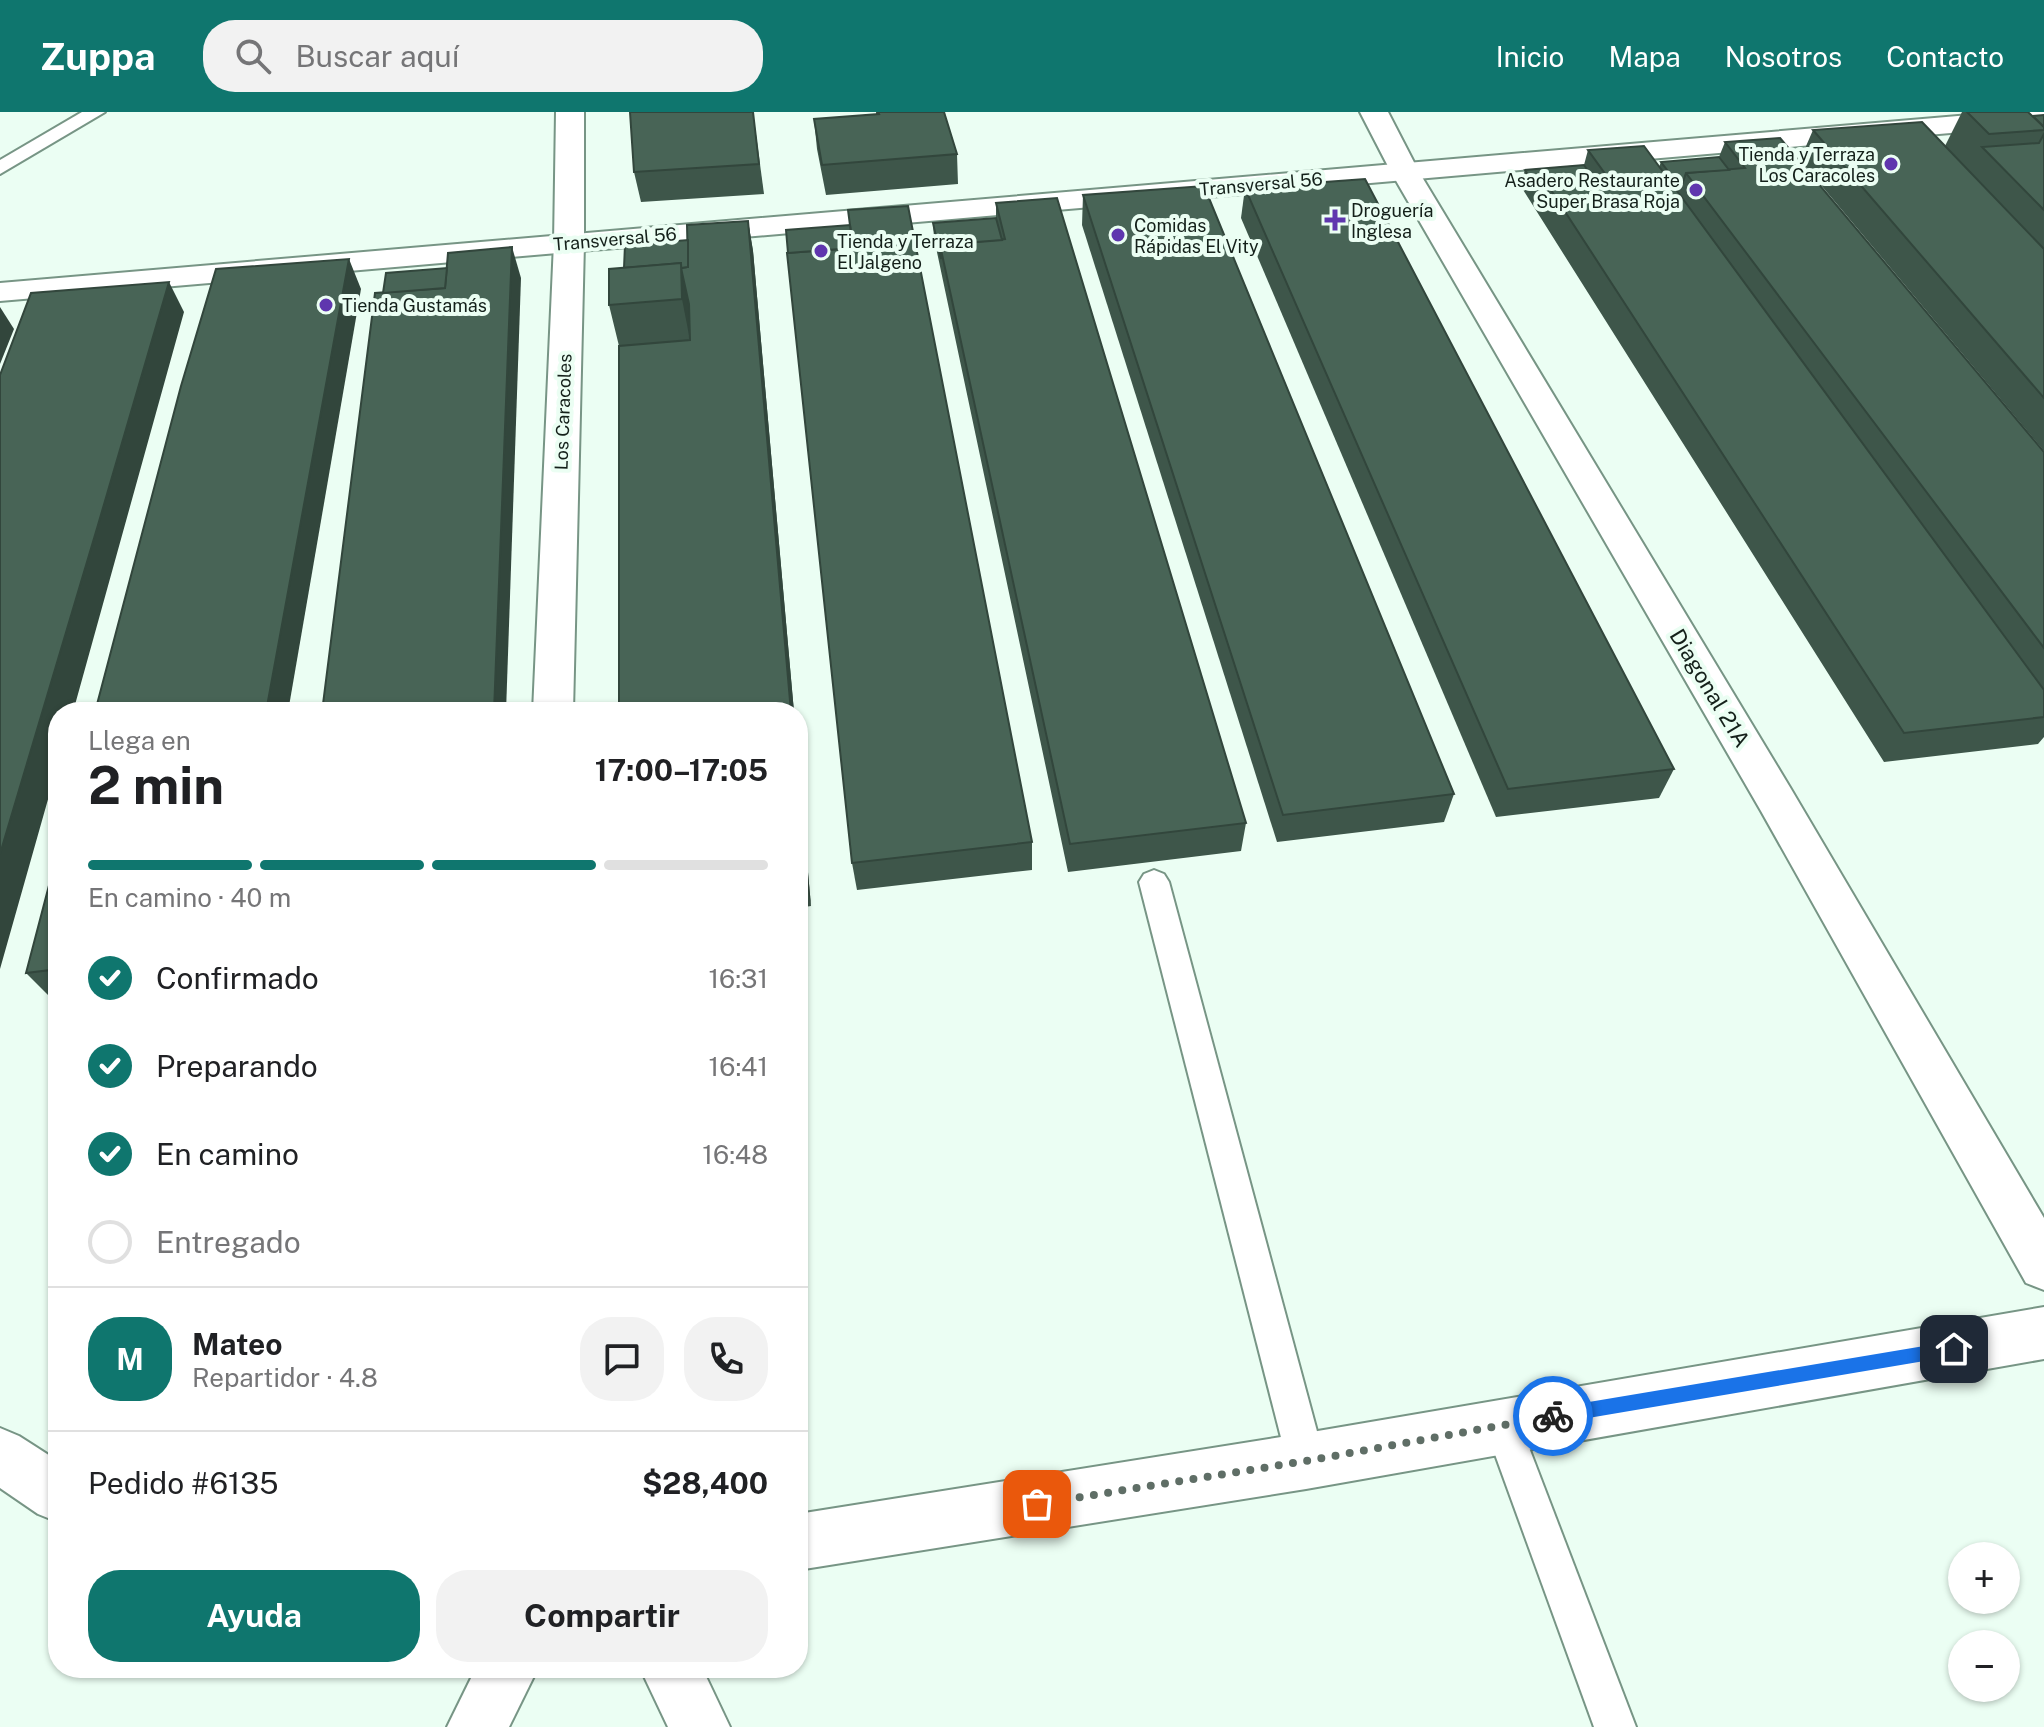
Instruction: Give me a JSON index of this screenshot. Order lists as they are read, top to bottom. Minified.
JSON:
{"streets":{"street":["Transversal 56","Los Caracoles","Diagonal 21A"]},"crossings":[["Transversal 56","Los Caracoles"],["Transversal 56","Diagonal 21A"]],"places":{"other":["Tienda y Terraza Los Caracoles","Asadero Restaurante Super Brasa Roja","Comidas Rápidas El Vity","Tienda y Terraza El Jalgeno","Tienda Gustamás"],"health":["Droguería Inglesa"]},"page":{"header":"Zuppa","search":"Buscar aquí","nav":["Inicio","Mapa","Nosotros","Contacto"],"heading":["2 min","Llega en","17:00–17:05"],"panel":["Mateo","Repartidor · 4.8","Pedido #6135","$28,400"],"bar":"En camino · 40 m","list":[["Confirmado","16:31"],["Preparando","16:41"],["En camino","16:48"],"Entregado"],"round":"M","map_buttons":["+","−"],"buttons":["Ayuda","Compartir"]}}
